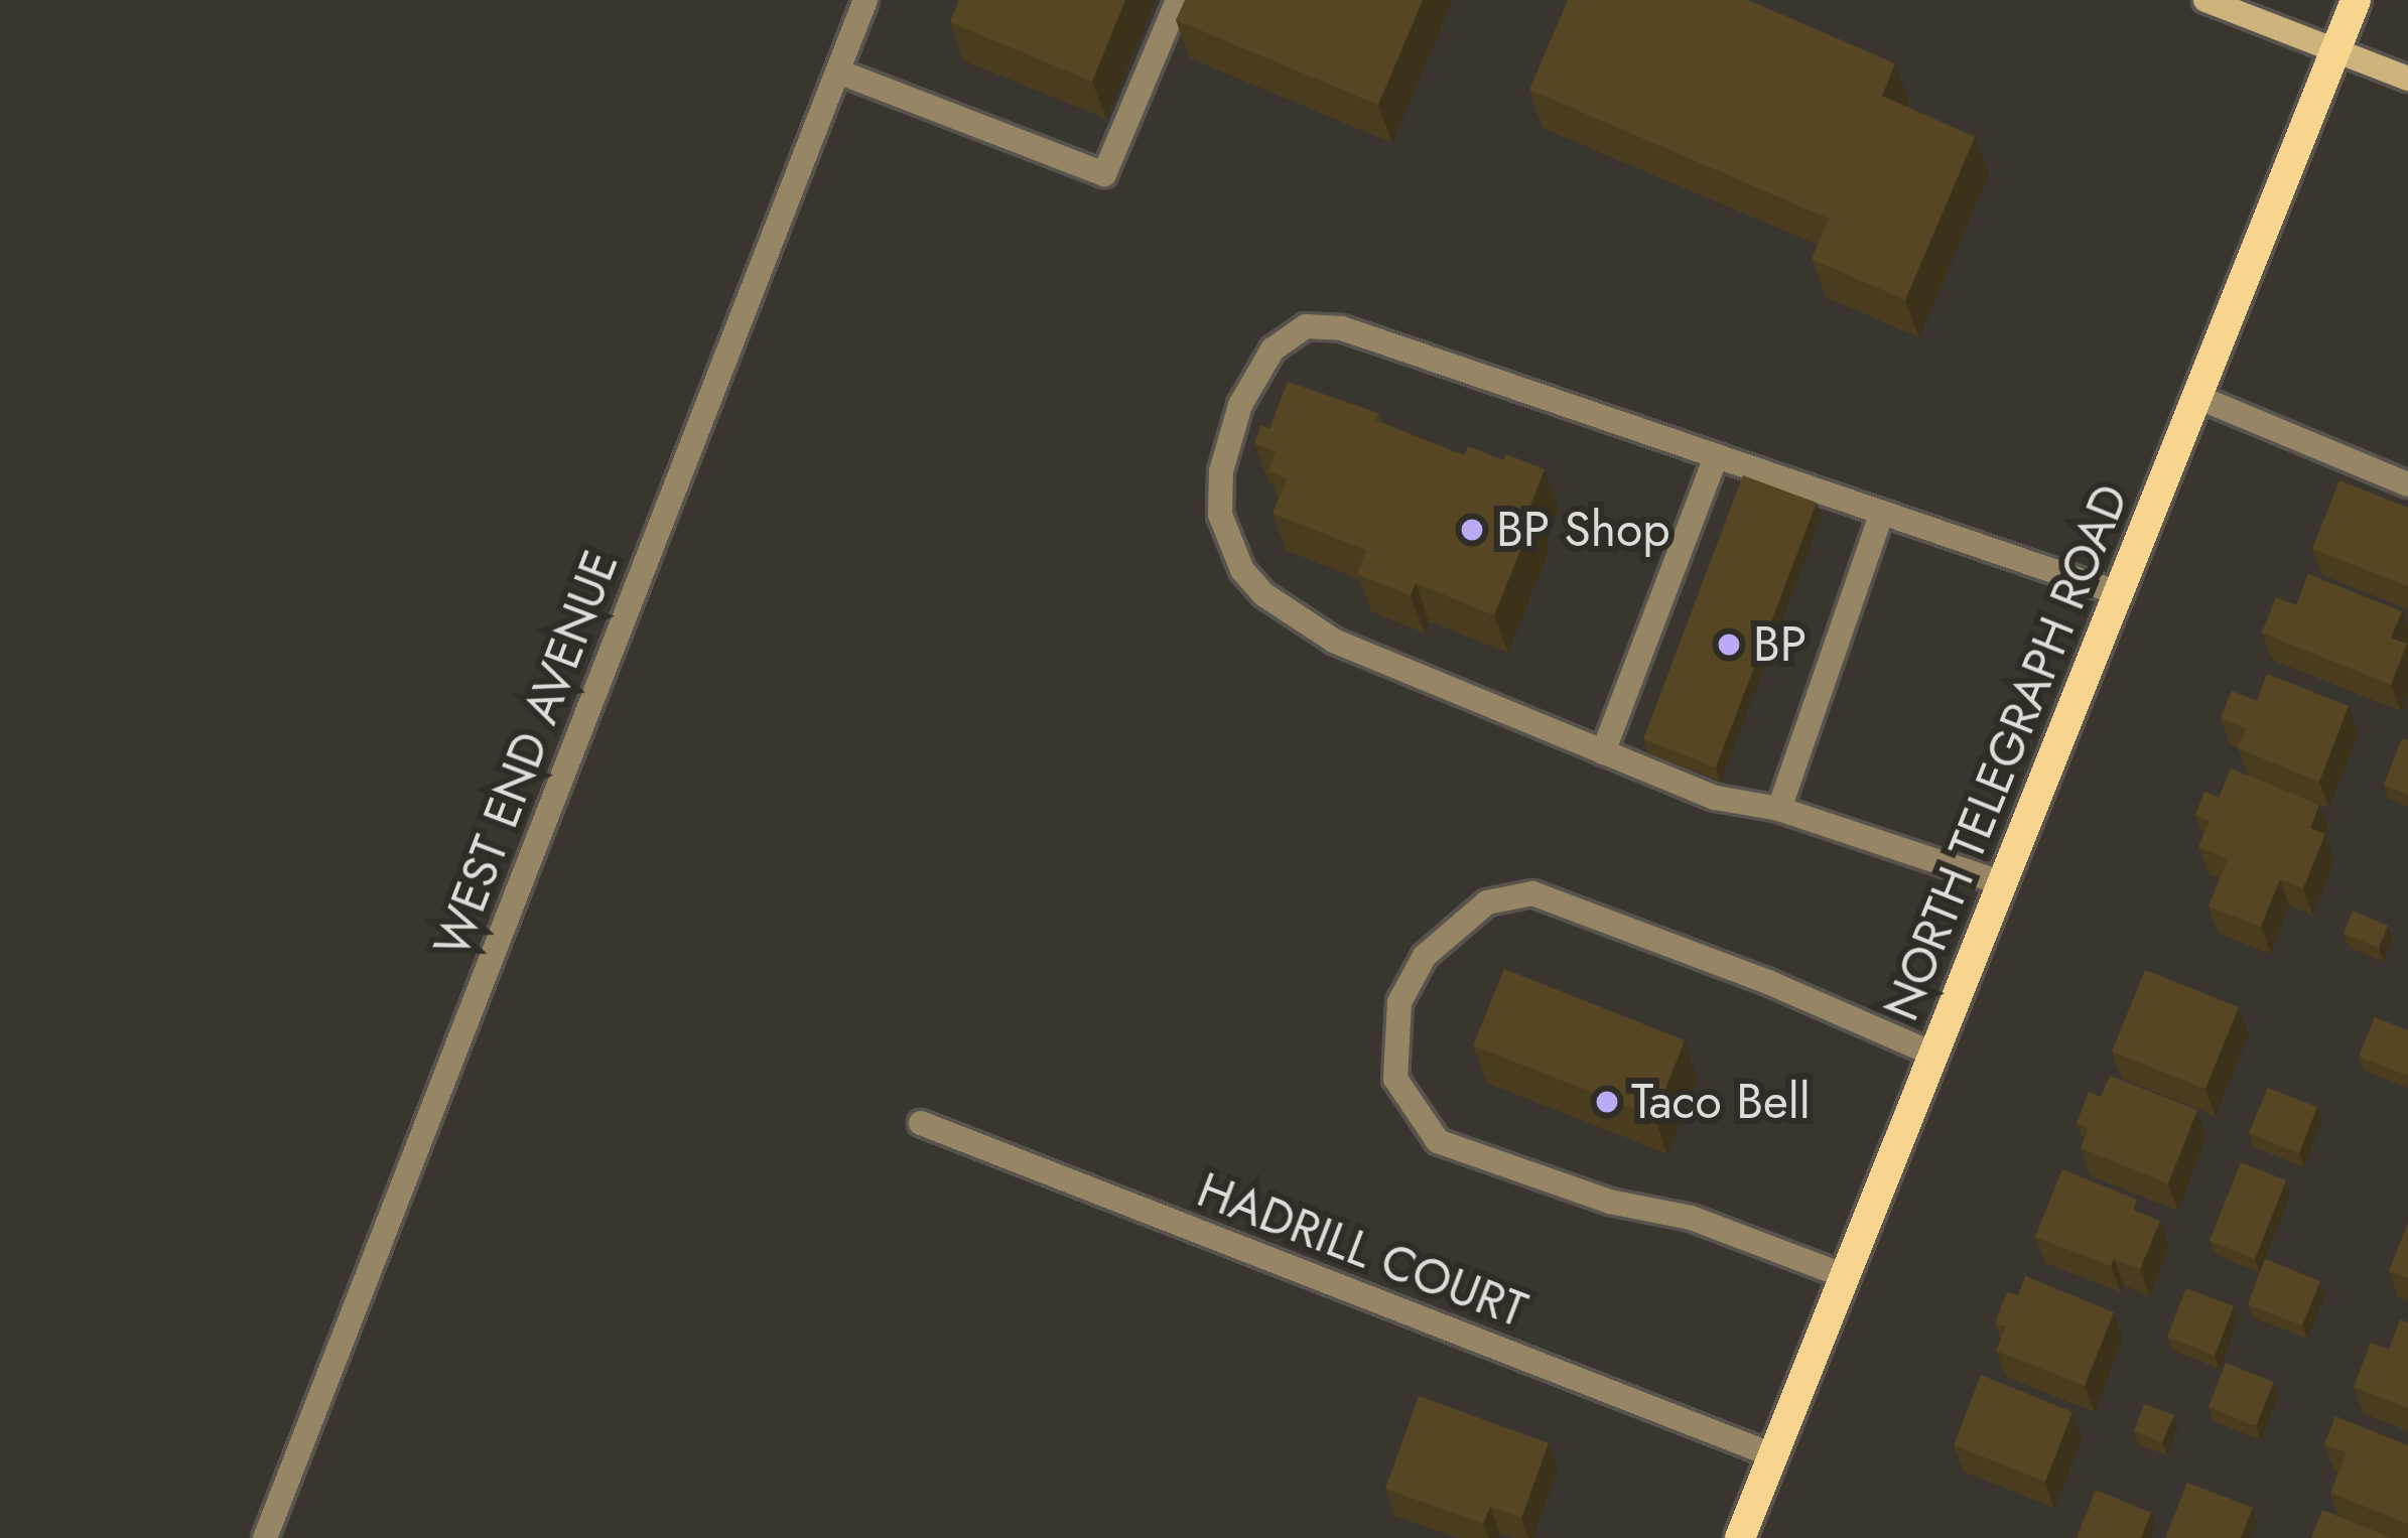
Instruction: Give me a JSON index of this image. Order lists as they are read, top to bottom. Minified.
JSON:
{"streets":{"main road":["NORTH TELEGRAPH ROAD"],"street":["WEST END AVENUE","HADRILL COURT"]},"crossings":[["NORTH TELEGRAPH ROAD","HADRILL COURT"]],"places":["BP Shop","BP","Taco Bell"]}
